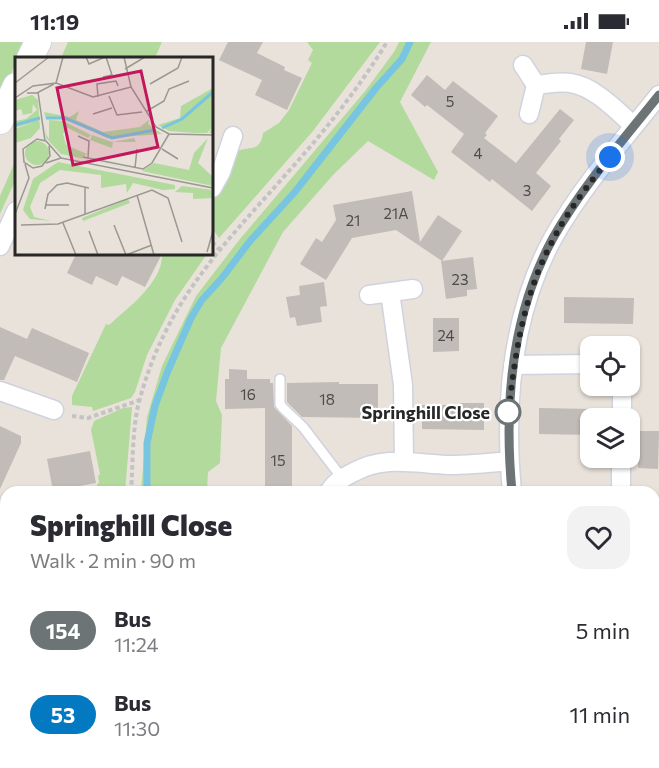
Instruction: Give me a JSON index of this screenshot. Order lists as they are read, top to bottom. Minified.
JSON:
{"places":["Springhill Close"],"lines":["bus line 154"],"house_numbers":["5","4","3","21A","21","23","24","16","18","15"],"page":{"status":"11:19","heading":["Springhill Close","Walk · 2 min · 90 m"],"list":[{"mark":"154","name":"Bus","note":"11:24","value":"5 min"},{"mark":"53","name":"Bus","note":"11:30","value":"11 min"}]}}
